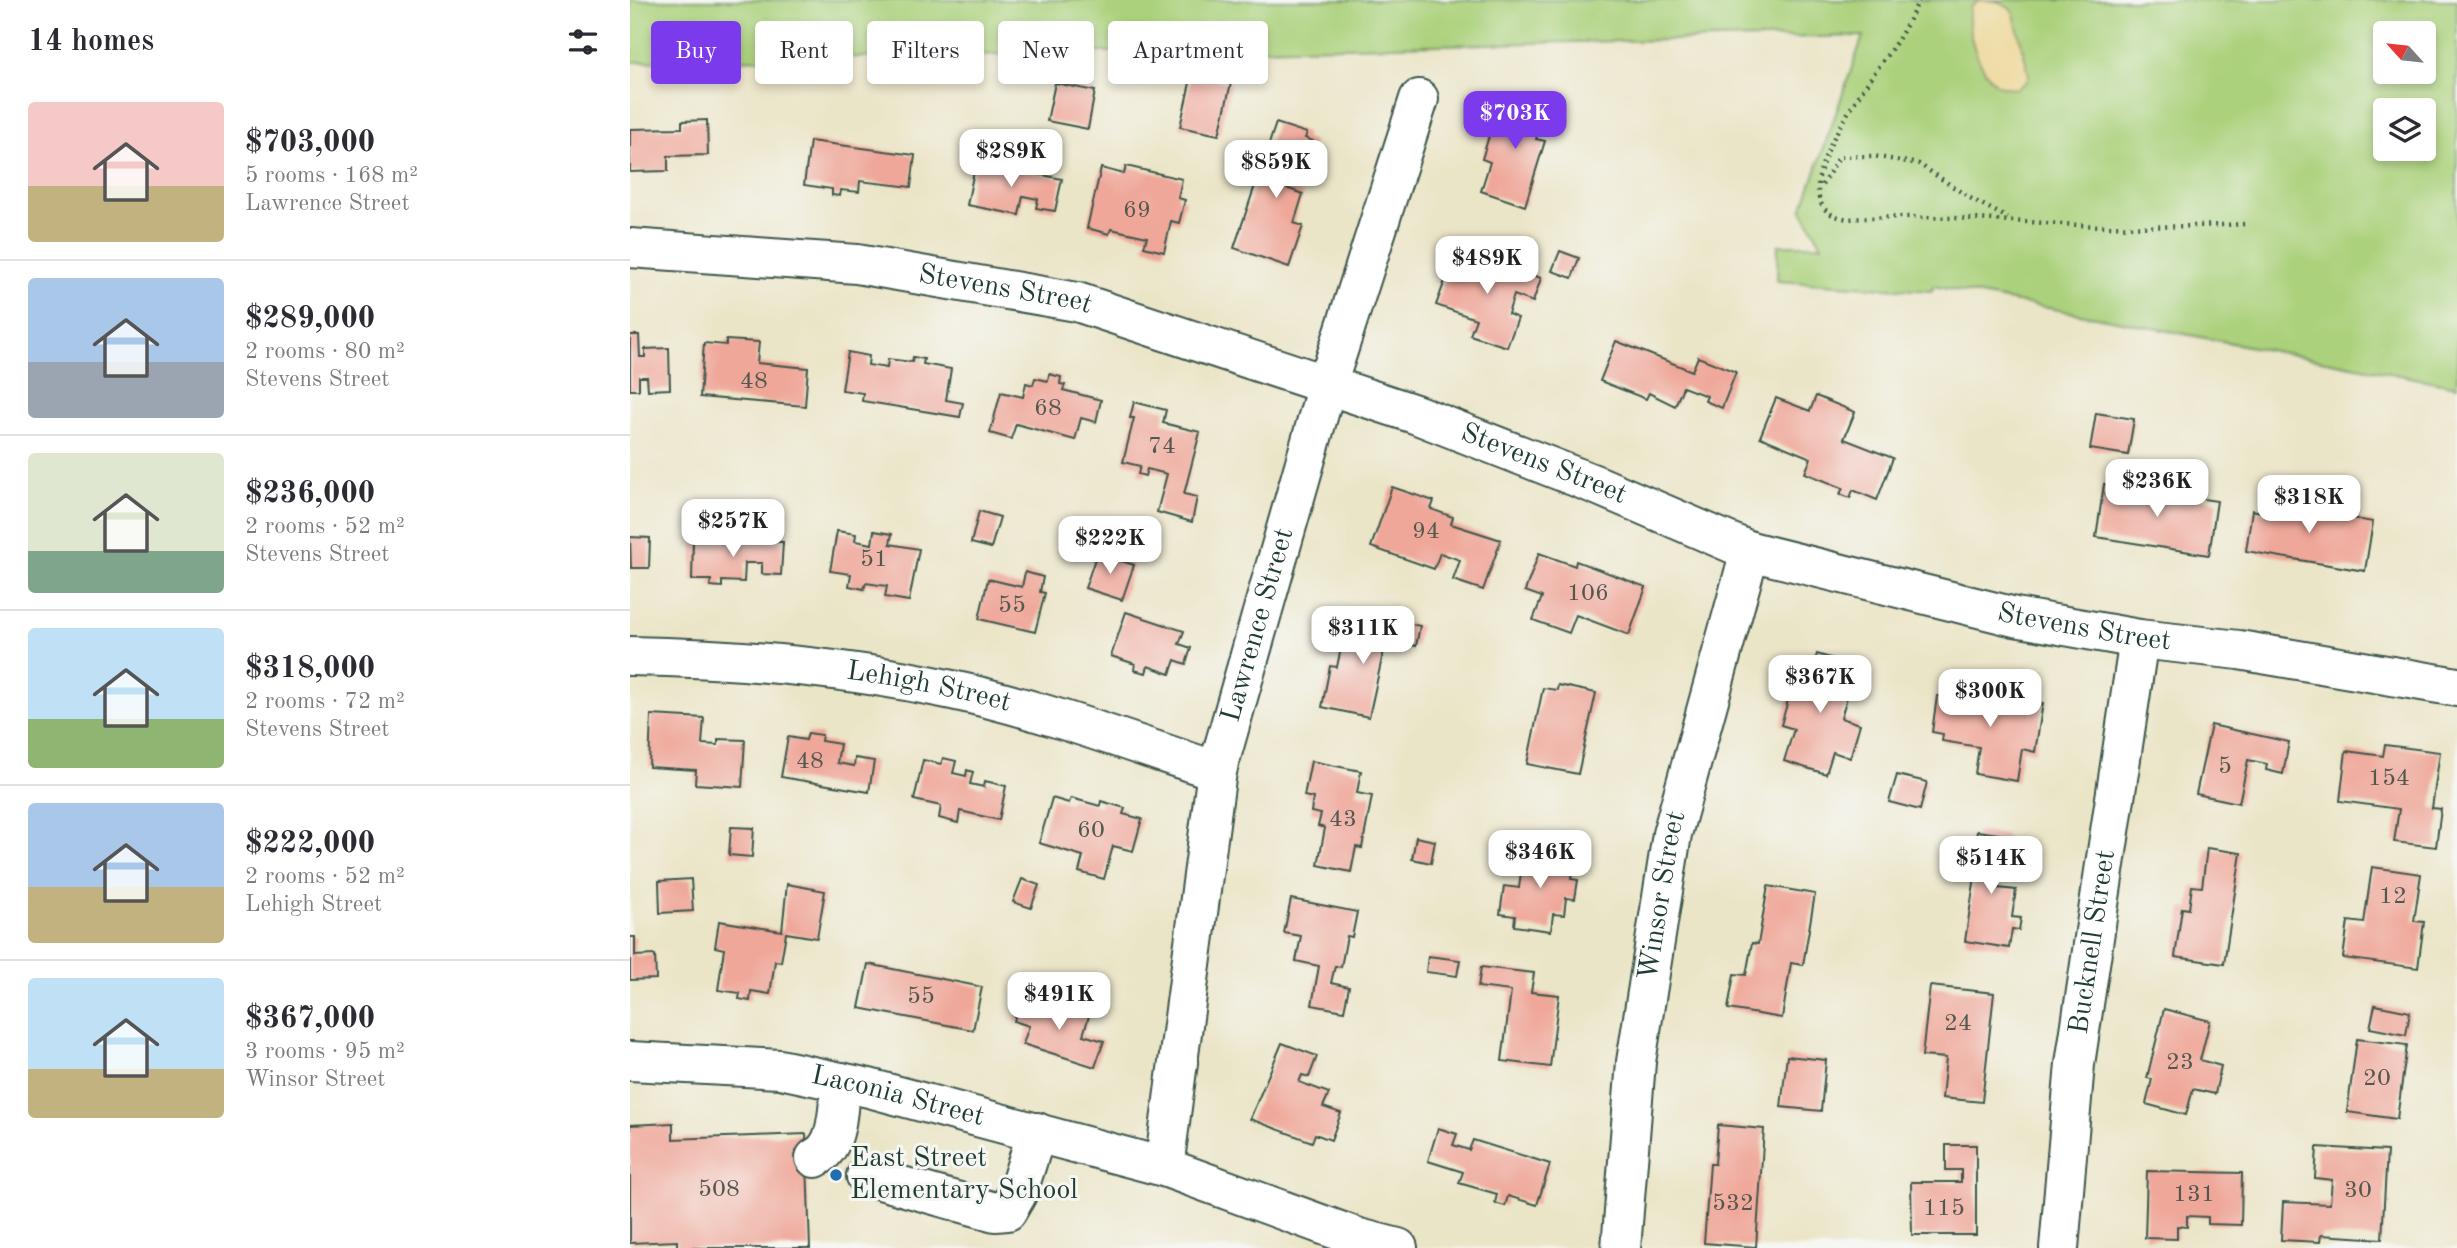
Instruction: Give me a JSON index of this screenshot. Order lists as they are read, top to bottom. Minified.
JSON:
{"streets":{"street":["Stevens Street","Lawrence Street","Lehigh Street","Winsor Street","Bucknell Street","Laconia Street"]},"crossings":[["Stevens Street","Lawrence Street"],["Stevens Street","Winsor Street"],["Stevens Street","Bucknell Street"],["Lawrence Street","Lehigh Street"],["Lawrence Street","Laconia Street"]],"places":["East Street Elementary School"],"house_numbers":["69","48","68","74","94","51","106","55","48","5","154","43","60","12","55","24","23","20","508","30","131","532","115"],"north":"top left","page":{"heading":"14 homes","chip":["Buy","Rent","Filters","New","Apartment"],"list":[{"name":"$703,000","note":"5 rooms · 168 m² · Lawrence Street"},{"name":"$289,000","note":"2 rooms · 80 m² · Stevens Street"},{"name":"$236,000","note":"2 rooms · 52 m² · Stevens Street"},{"name":"$318,000","note":"2 rooms · 72 m² · Stevens Street"},{"name":"$222,000","note":"2 rooms · 52 m² · Lehigh Street"},{"name":"$367,000","note":"3 rooms · 95 m² · Winsor Street"}],"price":["$703K","$289K","$859K","$489K","$236K","$318K","$257K","$222K","$311K","$367K","$300K","$346K","$514K","$491K"]}}
